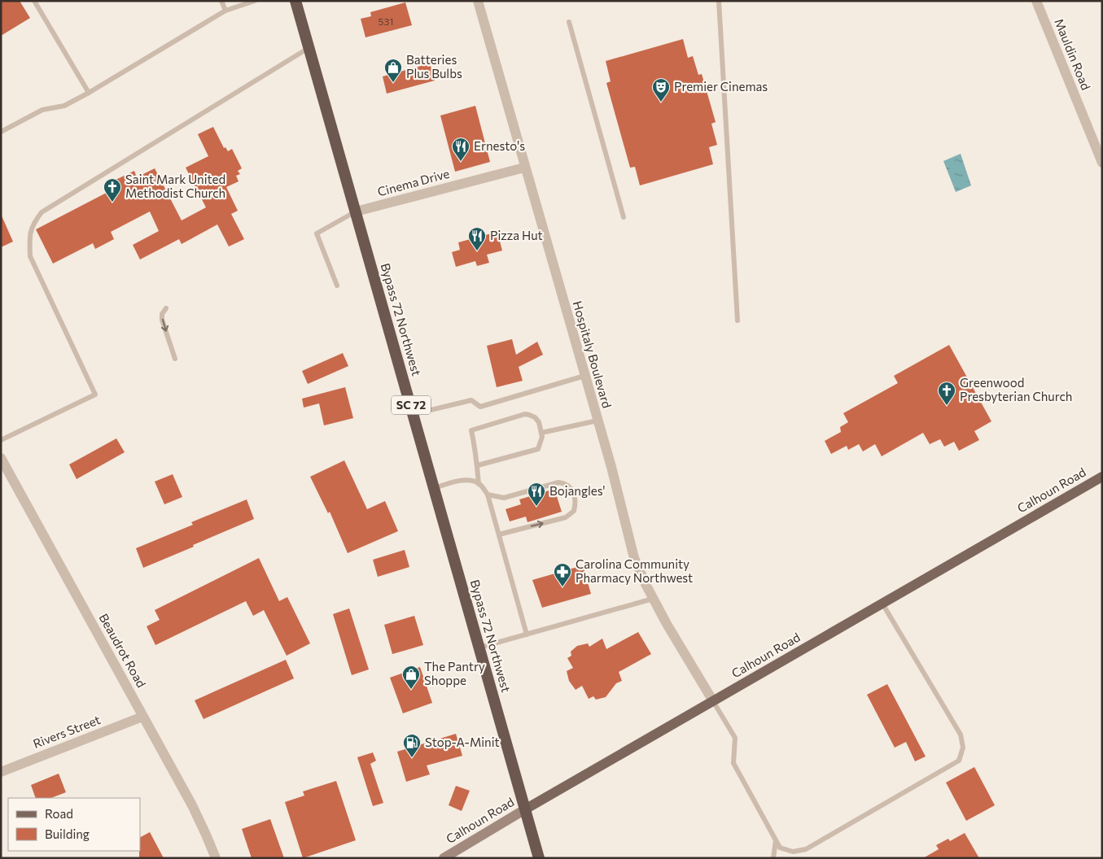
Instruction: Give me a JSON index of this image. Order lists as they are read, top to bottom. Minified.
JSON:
{"streets":{"highway":["Bypass 72 Northwest","SC 72"],"main road":["Calhoun Road"],"street":["Mauldin Road","Cinema Drive","Hospitaly Boulevard","Beaudrot Road","Rivers Street"]},"crossings":[["Cinema Drive","Bypass 72 Northwest"],["Cinema Drive","Hospitaly Boulevard"],["Bypass 72 Northwest","SC 72"],["Bypass 72 Northwest","Calhoun Road"],["Hospitaly Boulevard","Calhoun Road"],["SC 72","Calhoun Road"],["Beaudrot Road","Rivers Street"]],"places":{"shop":["Batteries Plus Bulbs","The Pantry Shoppe"],"theatre":["Premier Cinemas"],"restaurant":["Ernesto's","Pizza Hut","Bojangles'"],"church":["Saint Mark United Methodist Church","Greenwood Presbyterian Church"],"pharmacy":["Carolina Community Pharmacy Northwest"],"fuel station":["Stop-A-Minit"]},"house_numbers":["531"],"legend":["Road","Building"]}
